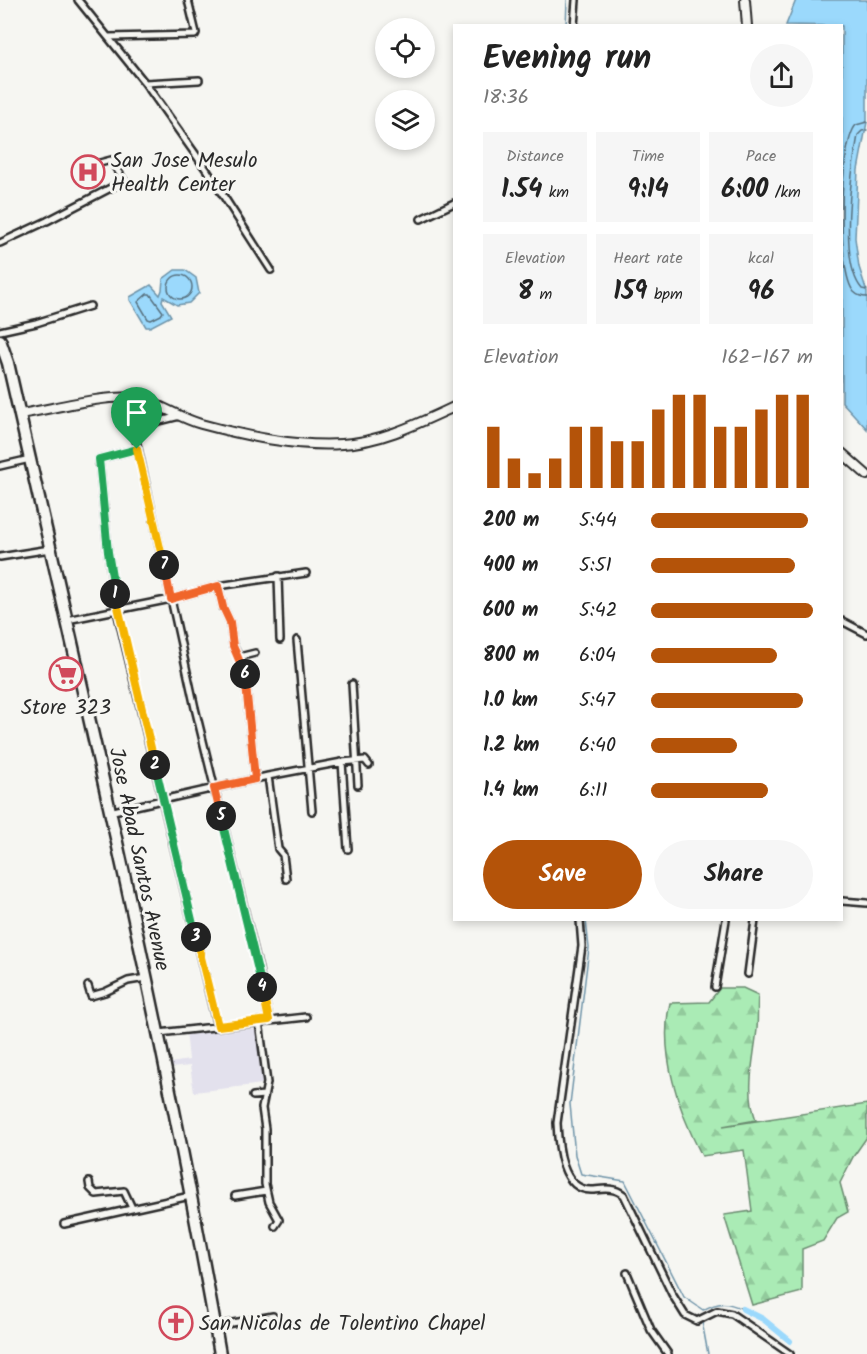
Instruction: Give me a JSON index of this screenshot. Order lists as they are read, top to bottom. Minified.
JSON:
{"streets":{"highway":["Jose Abad Santos Avenue"]},"places":{"hospital":["San Jose Mesulo Health Center"],"supermarket":["Store 323"],"church":["San Nicolas de Tolentino Chapel"]},"page":{"heading":["Evening run","18:36"],"stats":[["Distance","1.54 km"],["Time","9:14"],["Pace","6:00 /km"],["Elevation","8 m"],["Heart rate","159 bpm"],["kcal","96"]],"chart":["Elevation","162–167 m"],"list":[{"name":"200 m","note":"5:44"},{"name":"400 m","note":"5:51"},{"name":"600 m","note":"5:42"},{"name":"800 m","note":"6:04"},{"name":"1.0 km","note":"5:47"},{"name":"1.2 km","note":"6:40"},{"name":"1.4 km","note":"6:11"}],"pins":["7","1","6","2","5","3","4"],"buttons":["Save","Share"]}}
